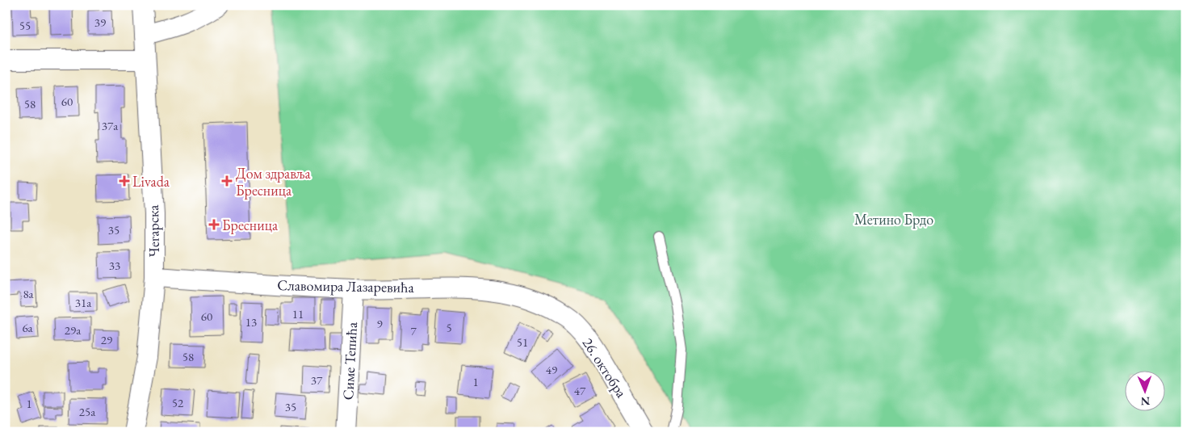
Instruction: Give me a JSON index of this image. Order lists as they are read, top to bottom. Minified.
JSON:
{"streets":{"street":["Чегарска","Славомира Лазаревића","Симе Тепића","26. октобра"]},"crossings":[["Чегарска","Славомира Лазаревића"],["Славомира Лазаревића","Симе Тепића"],["Славомира Лазаревића","26. октобра"]],"parks":["Метино Брдо"],"places":{"health":["Livada","Дом здравља Бресница","Бресница"]},"house_numbers":["39","55","60","58","37a","35","33","8a","31a","11","60","13","9","6a","5","29a","7","29","51","58","49","37","1","47","52","1","35","25a"],"north":"bottom"}
